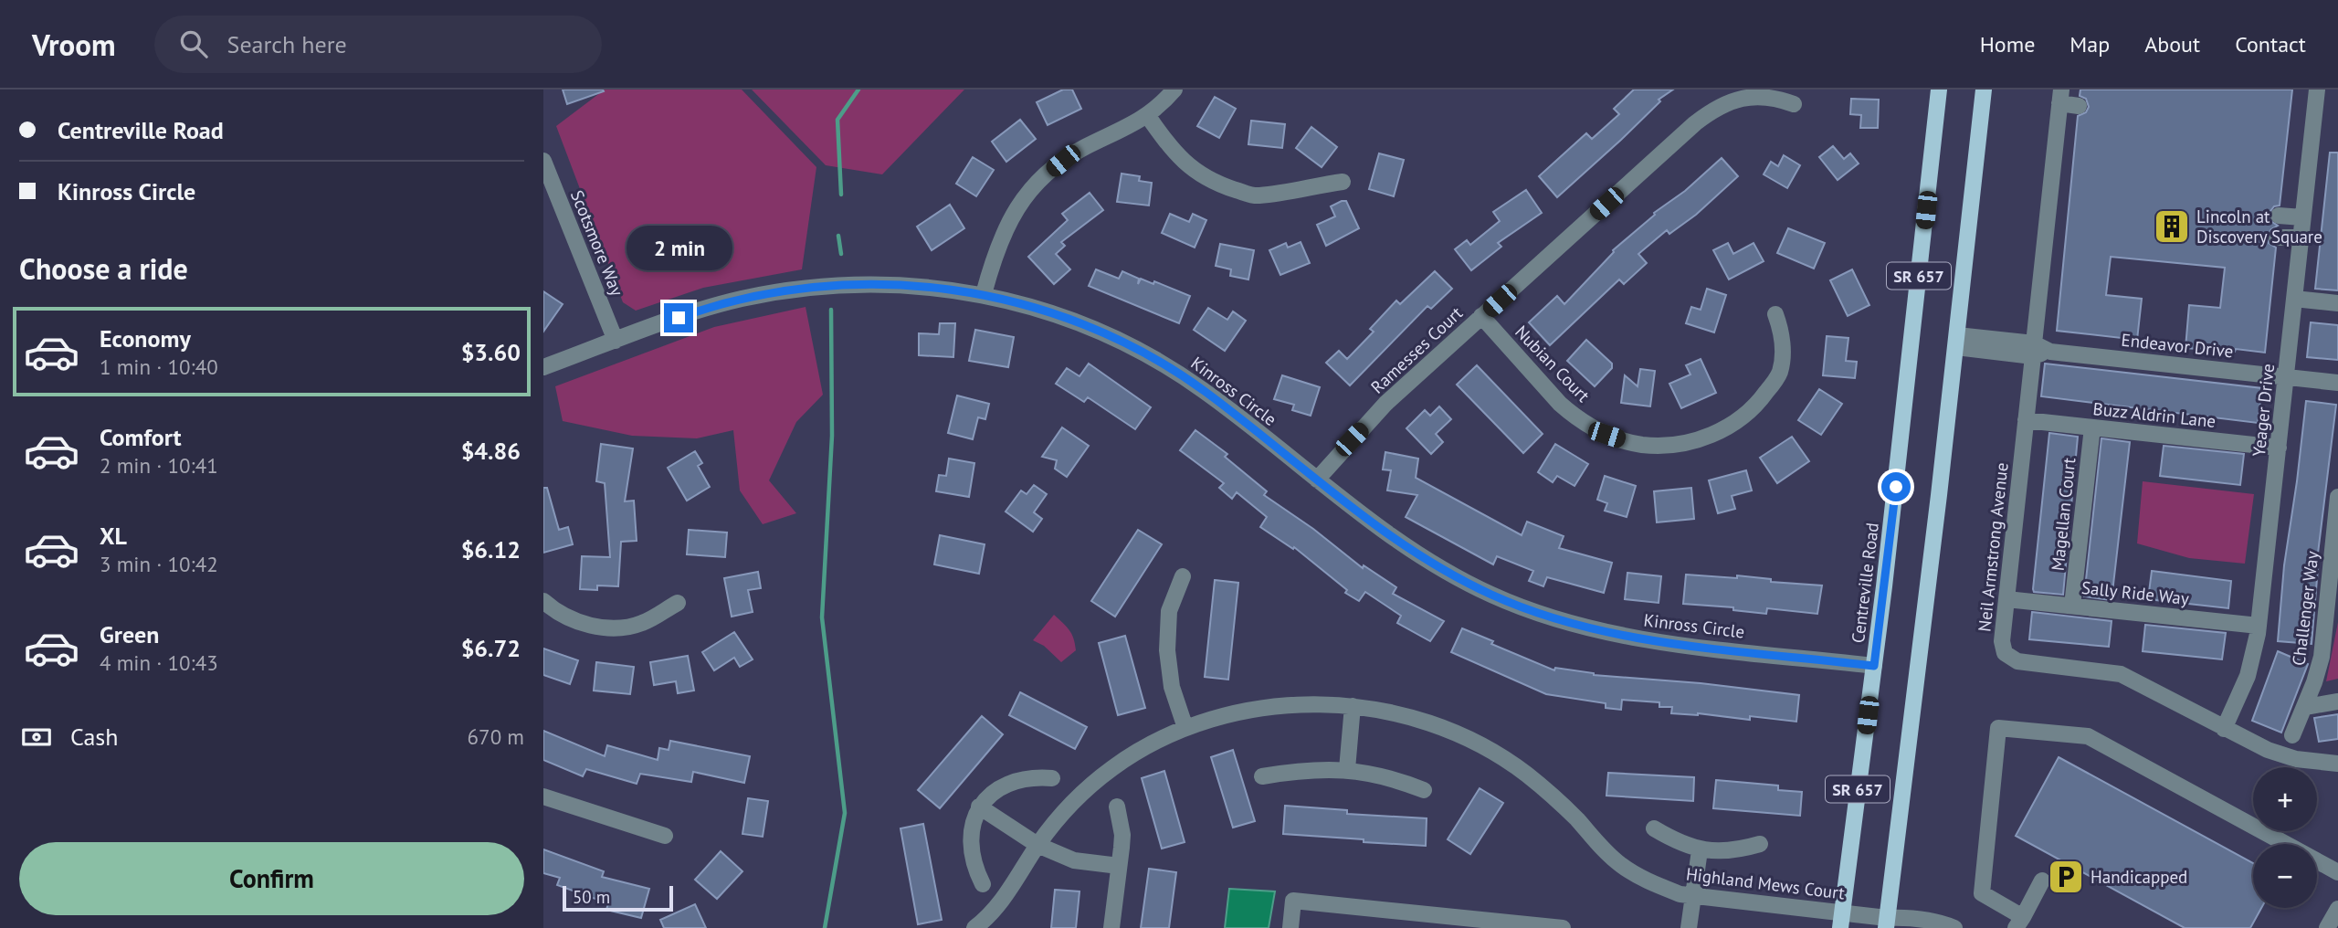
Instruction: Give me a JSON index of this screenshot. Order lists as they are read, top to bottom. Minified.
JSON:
{"streets":{"main road":["SR 657","Centreville Road"],"street":["Scotsmore Way","Endeavor Drive","Ramesses Court","Nubian Court","Kinross Circle","Yeager Drive","Buzz Aldrin Lane","Magellan Court","Neil Armstrong Avenue","Sally Ride Way","Challenger Way","Highland Mews Court"]},"crossings":[["Scotsmore Way","Kinross Circle"],["SR 657","Endeavor Drive"],["SR 657","Highland Mews Court"],["Endeavor Drive","Yeager Drive"],["Endeavor Drive","Neil Armstrong Avenue"],["Ramesses Court","Nubian Court"],["Ramesses Court","Kinross Circle"],["Kinross Circle","Centreville Road"],["Yeager Drive","Buzz Aldrin Lane"],["Yeager Drive","Neil Armstrong Avenue"],["Yeager Drive","Sally Ride Way"],["Buzz Aldrin Lane","Magellan Court"],["Buzz Aldrin Lane","Neil Armstrong Avenue"],["Magellan Court","Sally Ride Way"],["Neil Armstrong Avenue","Sally Ride Way"],["Centreville Road","Highland Mews Court"]],"places":{"building":["Lincoln at Discovery Square"],"parking":["Handicapped"]},"scale_bar":"50 m","page":{"header":"Vroom","search":"Search here","nav":["Home","Map","About","Contact"],"banner":["Centreville Road","Kinross Circle"],"bubble":"2 min","heading":"Choose a ride","list":[{"name":"Economy","note":"1 min · 10:40","value":"$3.60"},{"name":"Comfort","note":"2 min · 10:41","value":"$4.86"},{"name":"XL","note":"3 min · 10:42","value":"$6.12"},{"name":"Green","note":"4 min · 10:43","value":"$6.72"}],"pay":["Cash","670 m"],"map_buttons":["+","−"],"buttons":"Confirm","scale":"50 m"}}
